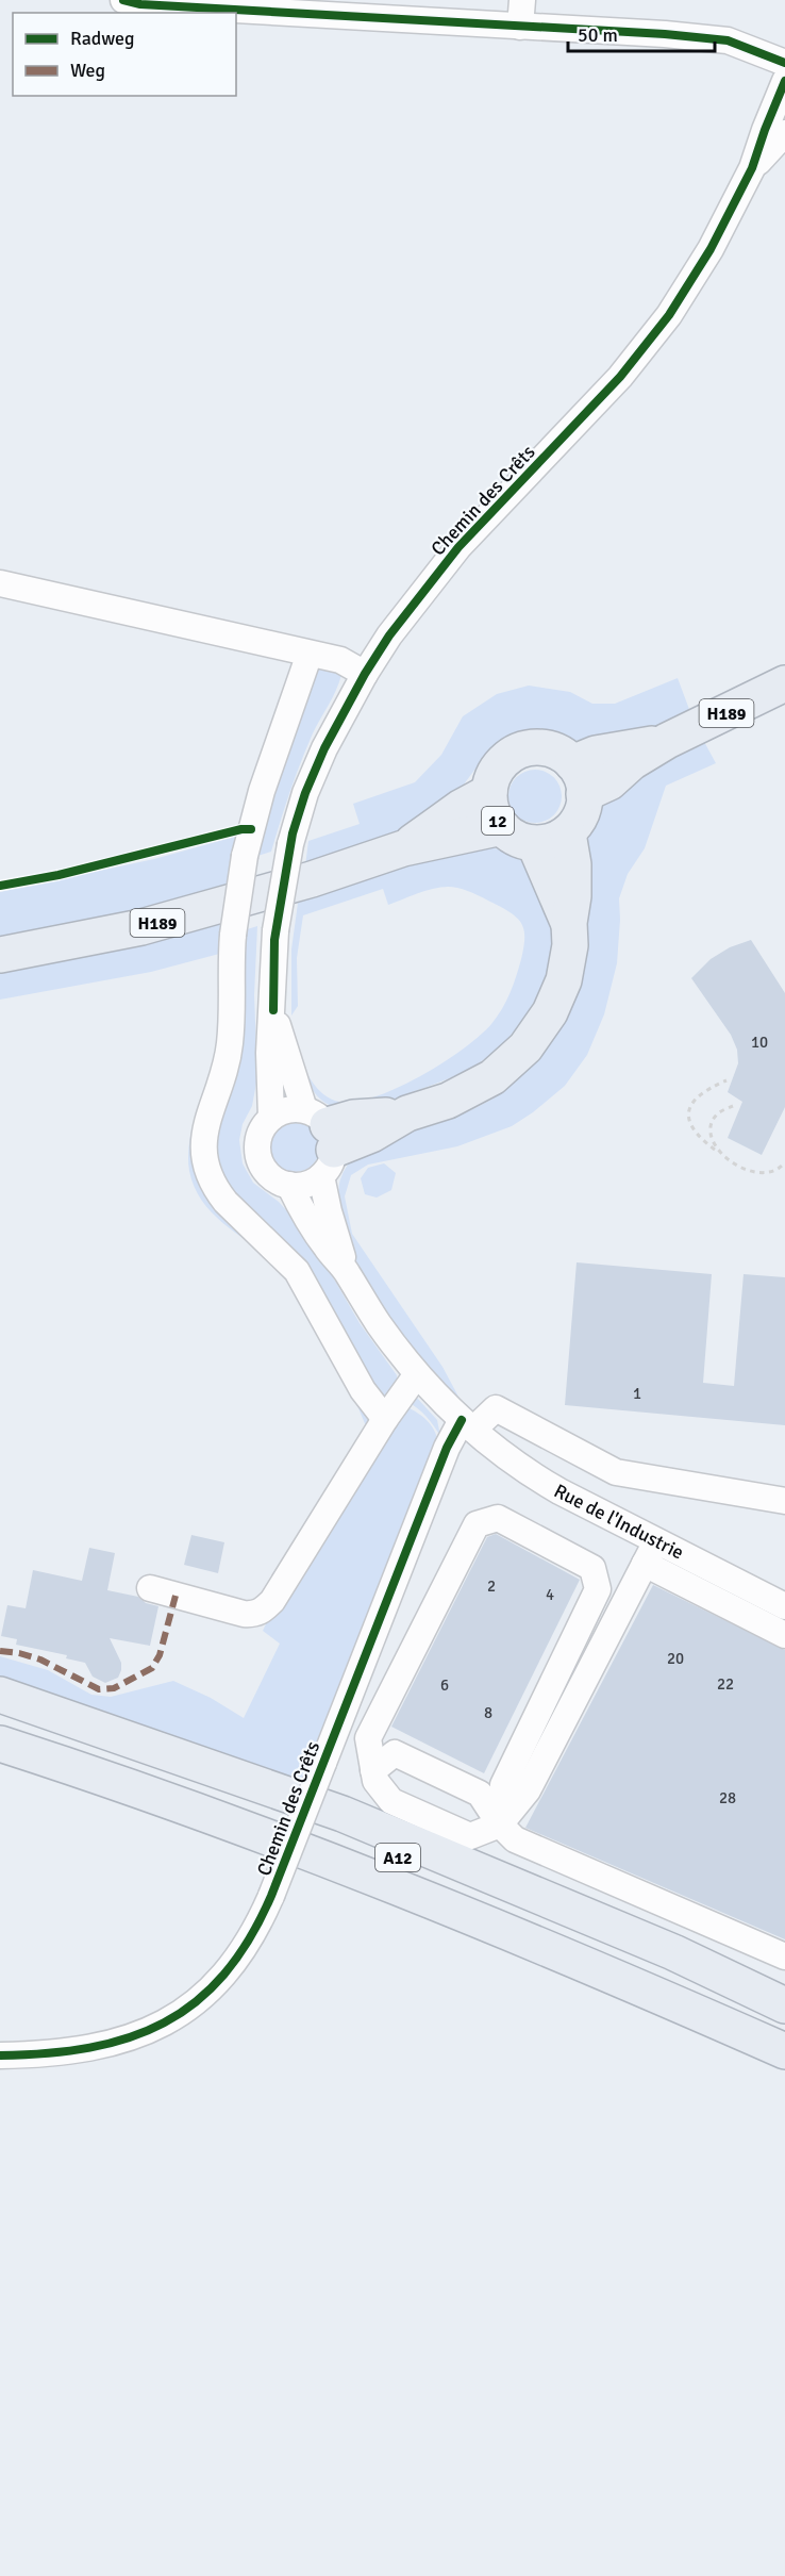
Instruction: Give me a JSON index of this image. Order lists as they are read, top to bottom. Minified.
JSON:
{"streets":{"highway":["H189","12","A12"],"street":["Chemin des Crêts","Rue de l'Industrie"]},"crossings":[["Chemin des Crêts","Rue de l'Industrie"],["H189","12"]],"house_numbers":["10","1","2","4","20","22","6","8","28"],"legend":["Radweg","Weg"],"scale_bar":"50 m"}
